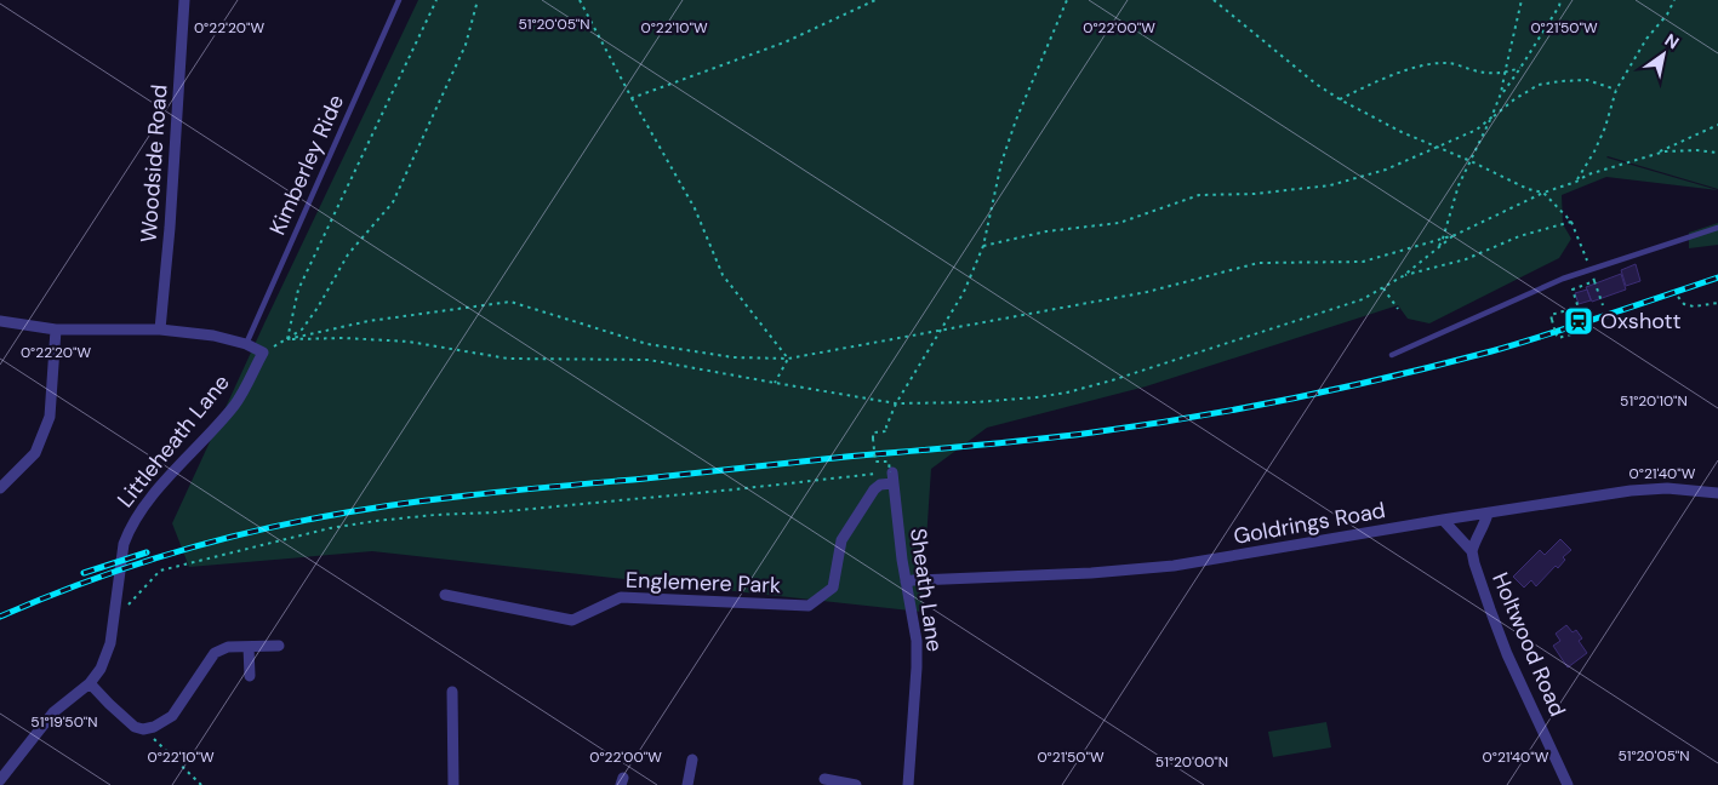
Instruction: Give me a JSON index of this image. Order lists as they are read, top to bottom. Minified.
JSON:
{"streets":{"street":["Woodside Road","Littleheath Lane","Goldrings Road","Englemere Park","Sheath Lane","Holtwood Road"],"lane":["Kimberley Ride"]},"crossings":[["Goldrings Road","Sheath Lane"],["Goldrings Road","Holtwood Road"],["Englemere Park","Sheath Lane"]],"places":{"station":["Oxshott"]},"north":"top right","coordinates":["51°20'05\"N","0°22'20\"W","0°22'00\"W","0°22'10\"W","0°21'50\"W","51°20'10\"N","0°21'40\"W","51°19'50\"N","51°20'00\"N"]}
